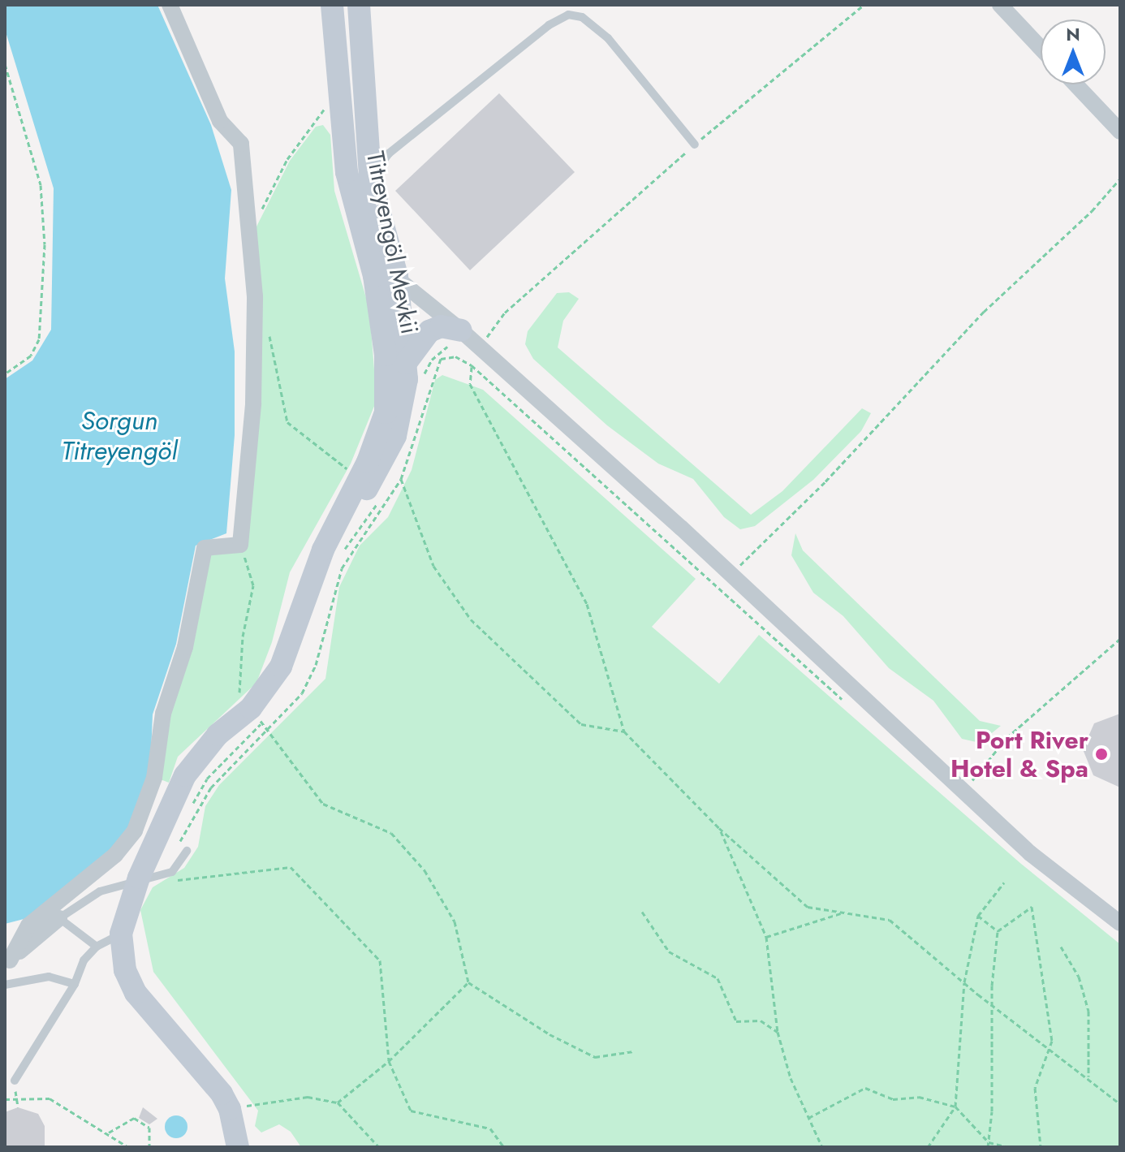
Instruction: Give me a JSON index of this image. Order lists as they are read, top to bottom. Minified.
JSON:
{"streets":{"street":["Titreyengöl Mevkii"]},"water":["Sorgun Titreyengöl"],"places":["Port River Hotel & Spa"],"north":"top"}
